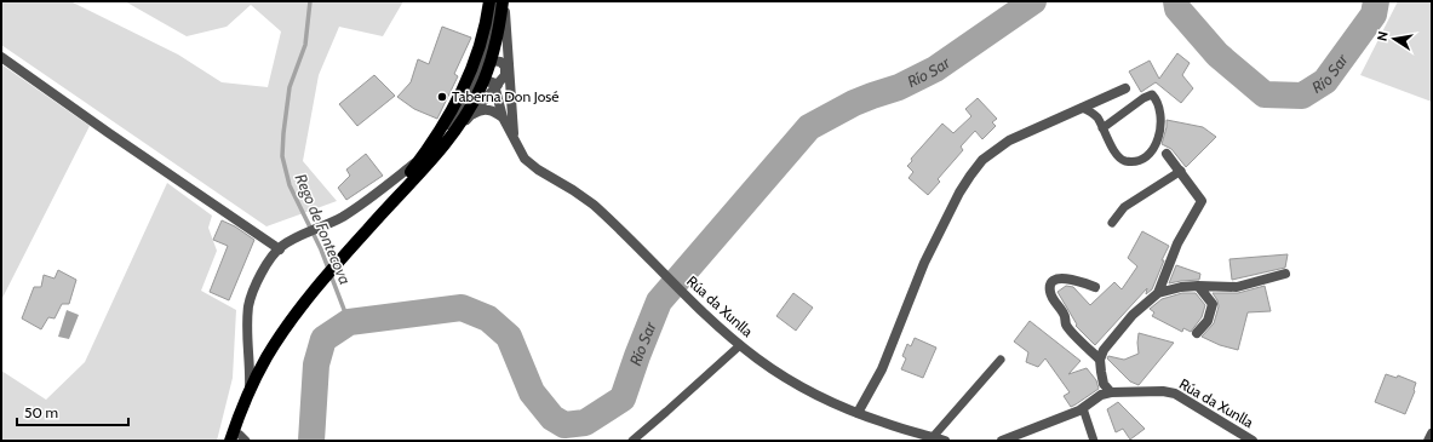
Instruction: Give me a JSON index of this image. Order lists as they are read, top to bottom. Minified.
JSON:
{"streets":{"street":["Rúa da Xunlla"]},"water":["Río Sar","Rego de Fontecova"],"places":["Taberna Don José"],"scale_bar":"50 m","north":"left"}
